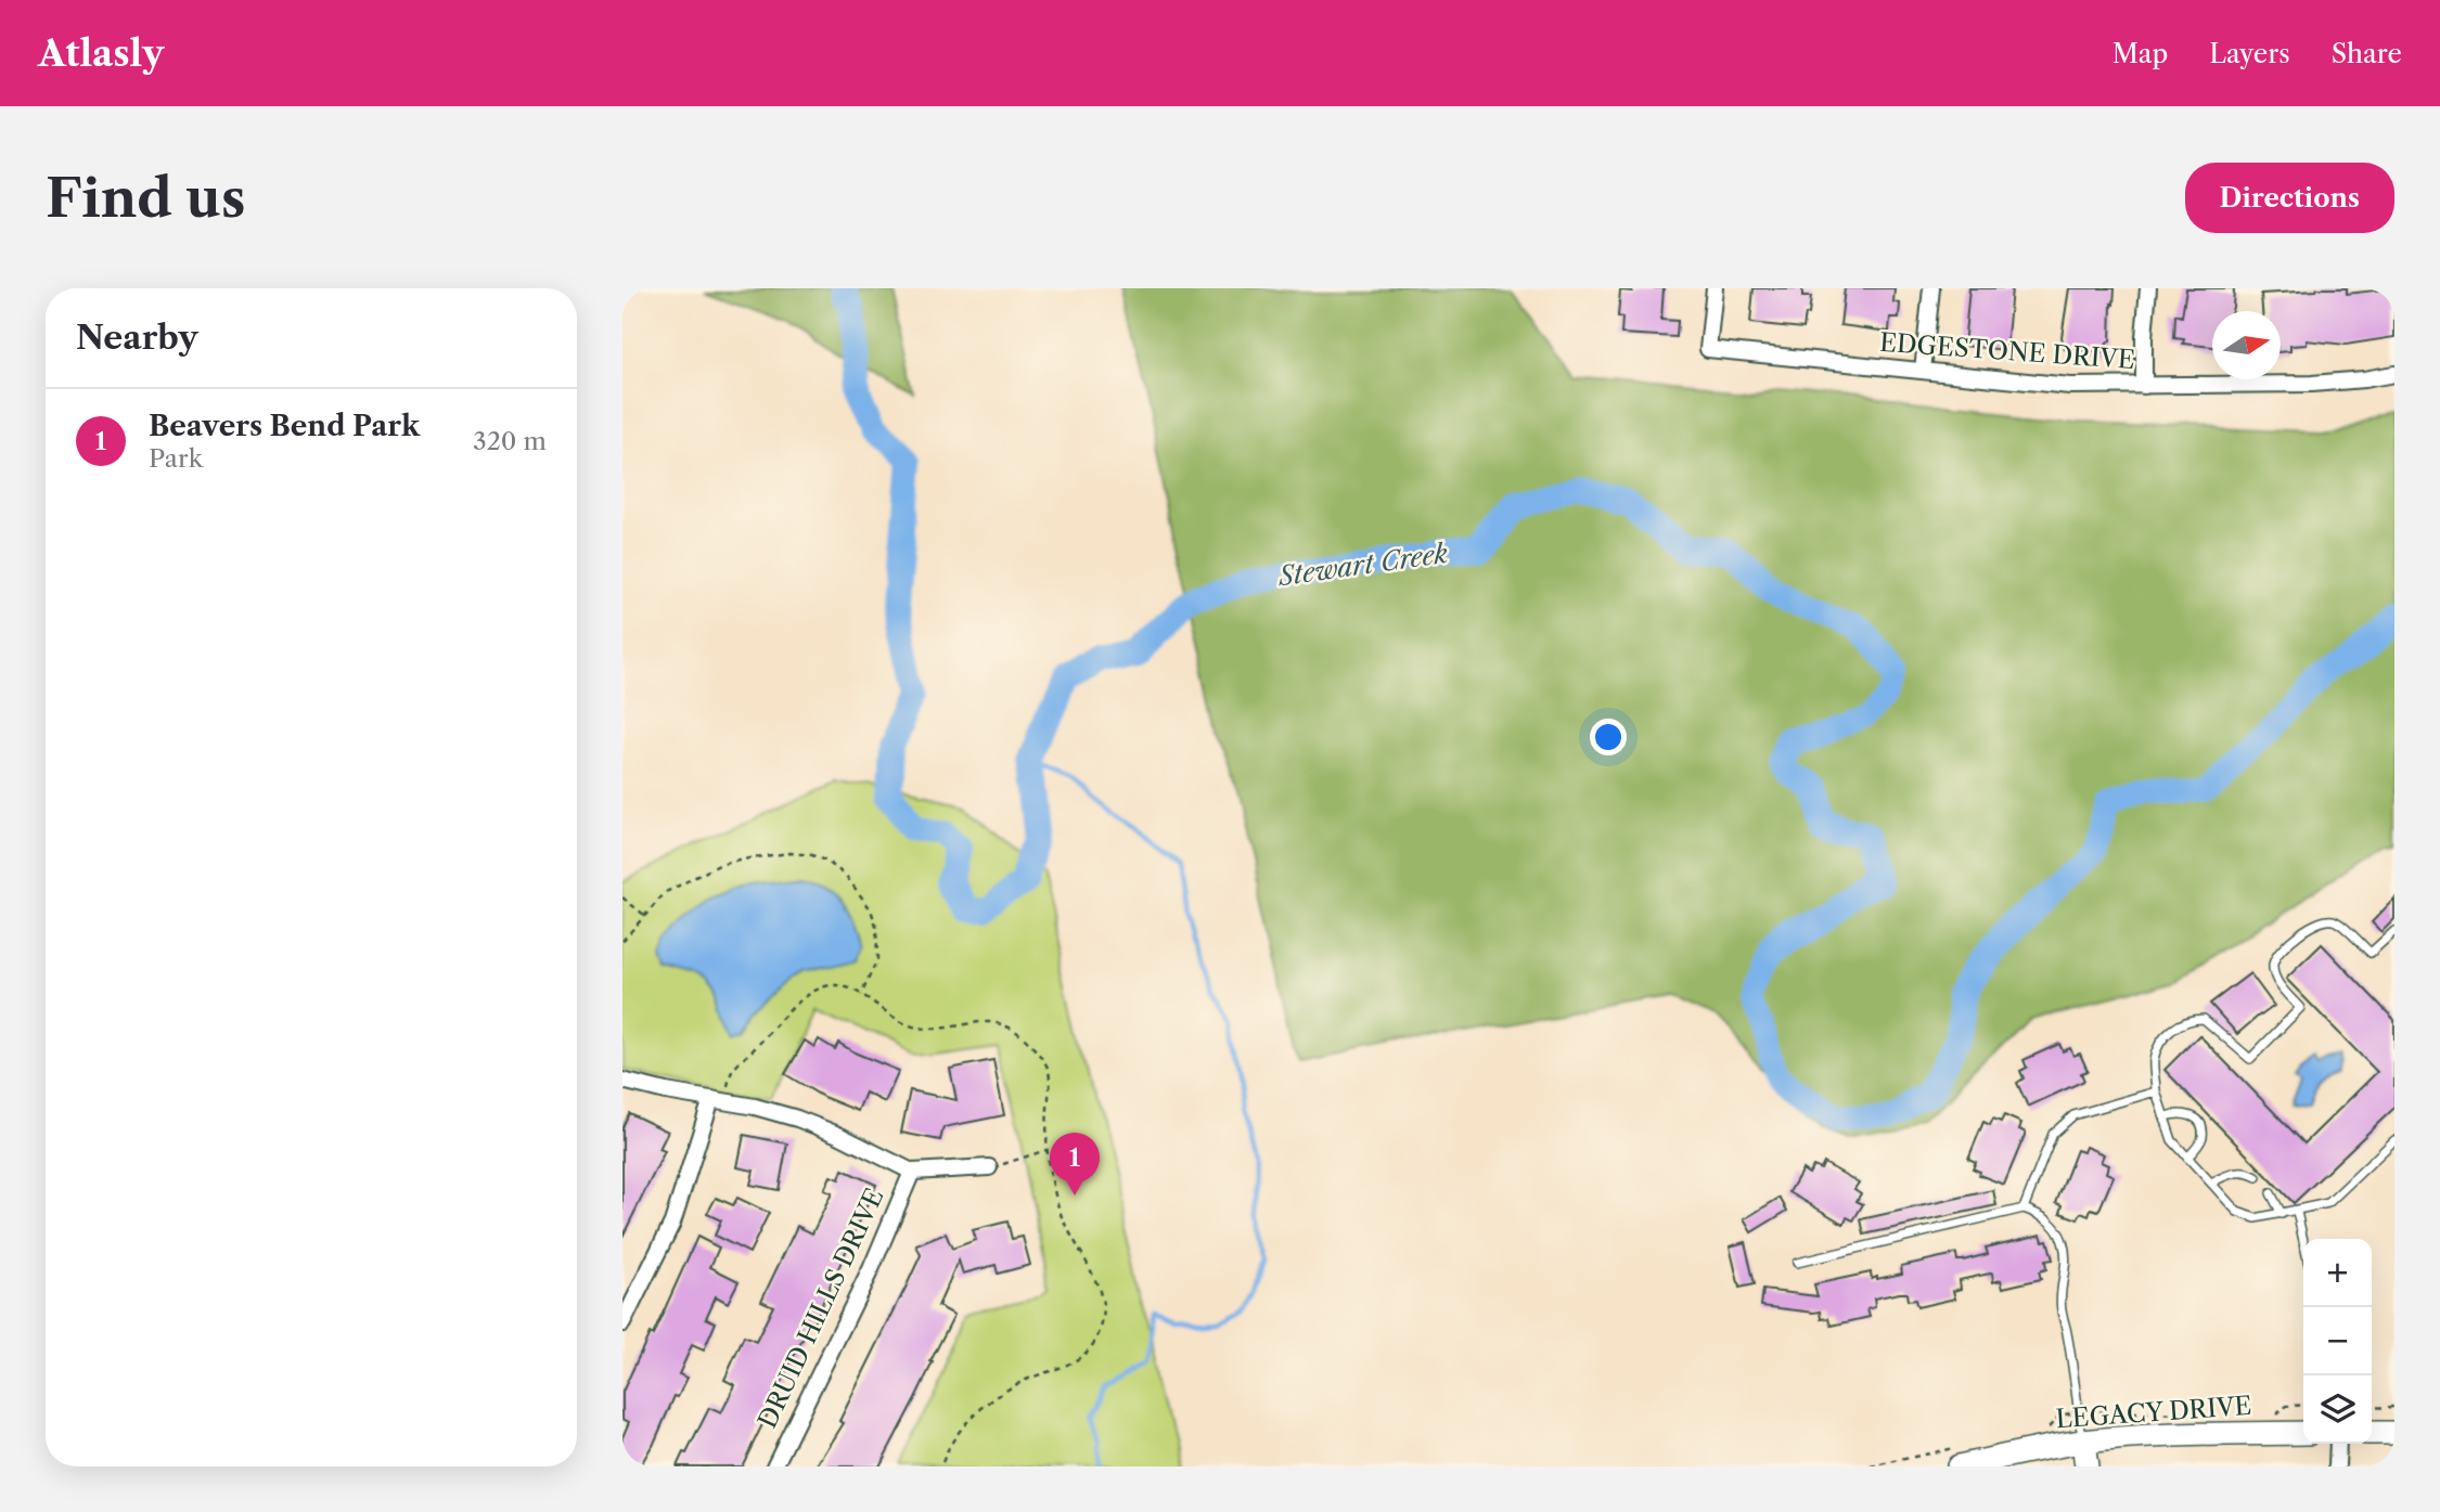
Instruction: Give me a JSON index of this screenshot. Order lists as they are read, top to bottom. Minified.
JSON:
{"streets":{"main road":["LEGACY DRIVE"],"street":["EDGESTONE DRIVE","DRUID HILLS DRIVE"]},"water":["Stewart Creek"],"north":"right","page":{"header":"Atlasly","nav":["Map","Layers","Share"],"buttons":"Directions","title":"Find us","heading":"Nearby","list":[{"mark":"1","name":"Beavers Bend Park","note":"Park","value":"320 m"}],"pins":"1","map_buttons":["+","−"]}}
